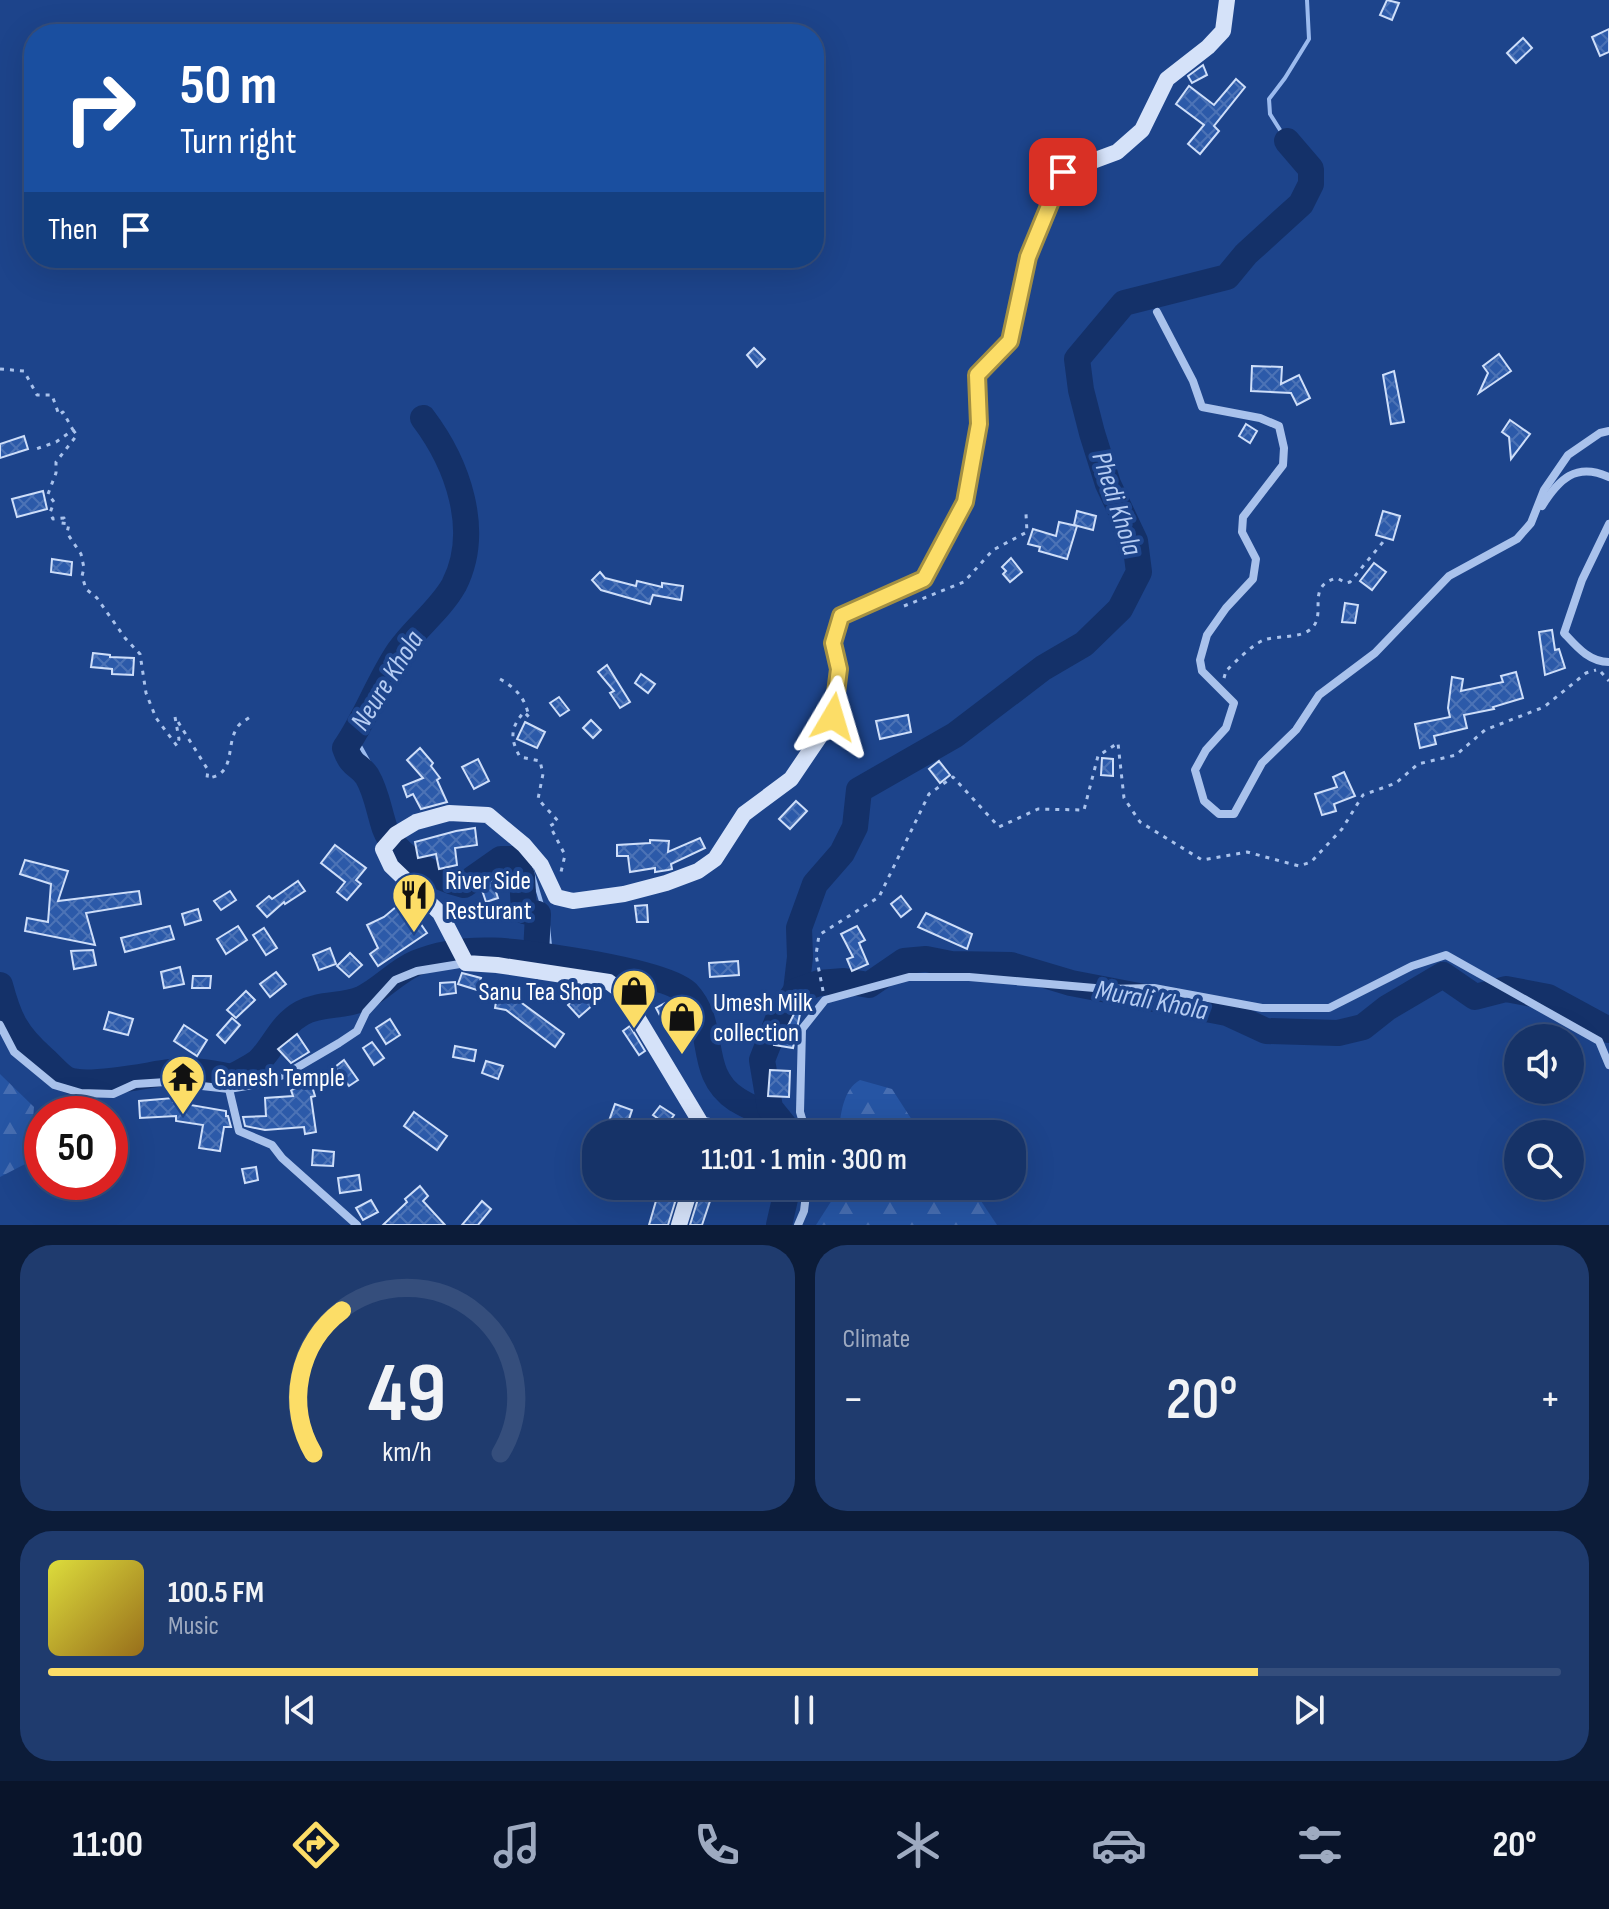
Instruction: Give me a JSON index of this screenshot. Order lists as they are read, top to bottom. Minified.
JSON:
{"water":["Phedi Khola","Neure Khola","Murali Khola"],"places":{"restaurant":["River Side Resturant"],"shop":["Sanu Tea Shop","Umesh Milk collection"],"temple":["Ganesh Temple"]},"page":{"turn":["50 m","Turn right"],"then":"Then","limit":"50","trip":"11:01 · 1 min · 300 m","tile":"Climate","heat":["−","20°","+"],"song":["100.5 FM","Music"],"tabs":["11:00","20°"],"gauge":["49","km/h"]}}
